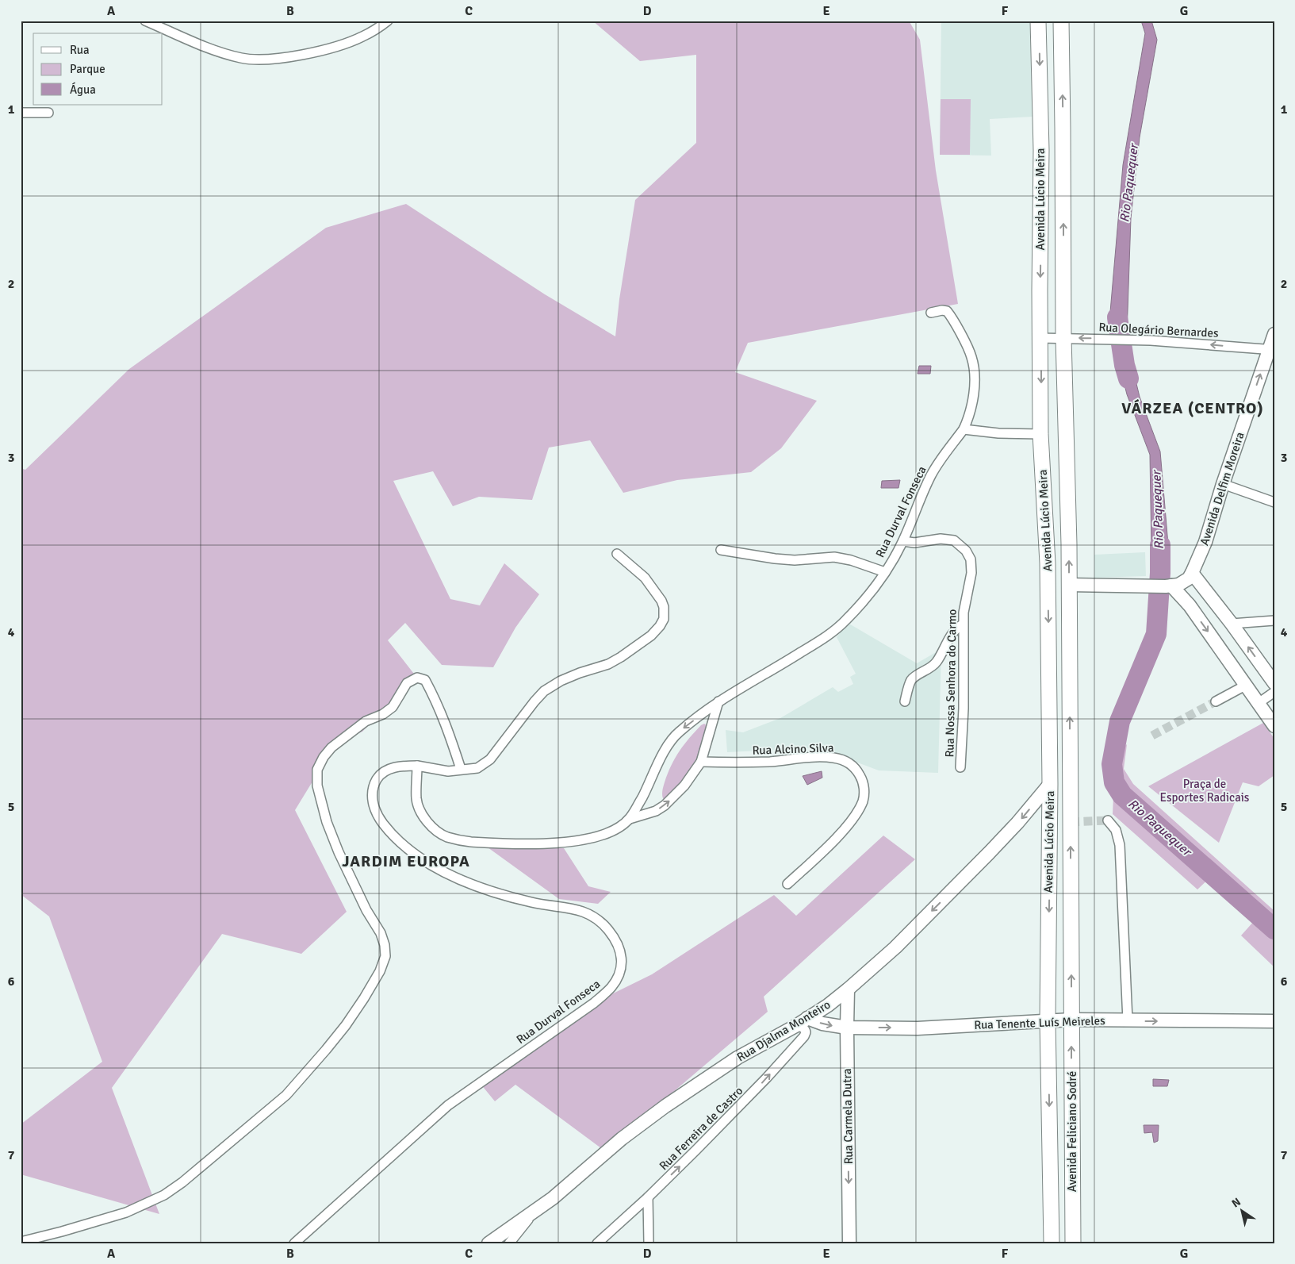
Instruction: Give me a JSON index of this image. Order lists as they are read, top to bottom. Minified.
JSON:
{"streets":{"main road":["Avenida Lúcio Meira","Avenida Delfim Moreira","Rua Tenente Luís Meireles","Rua Djalma Monteiro","Rua Carmela Dutra","Avenida Feliciano Sodré"],"street":["Rua Olegário Bernardes","Rua Durval Fonseca","Rua Nossa Senhora do Carmo","Rua Alcino Silva","Rua Ferreira de Castro"]},"crossings":[["Avenida Lúcio Meira","Rua Olegário Bernardes"],["Avenida Lúcio Meira","Rua Tenente Luís Meireles"],["Avenida Lúcio Meira","Rua Djalma Monteiro"],["Avenida Lúcio Meira","Avenida Feliciano Sodré"],["Rua Olegário Bernardes","Avenida Delfim Moreira"],["Rua Durval Fonseca","Rua Nossa Senhora do Carmo"],["Rua Durval Fonseca","Rua Alcino Silva"],["Rua Tenente Luís Meireles","Rua Djalma Monteiro"],["Rua Tenente Luís Meireles","Rua Carmela Dutra"],["Rua Tenente Luís Meireles","Rua Ferreira de Castro"],["Rua Tenente Luís Meireles","Avenida Feliciano Sodré"],["Rua Djalma Monteiro","Rua Carmela Dutra"],["Rua Djalma Monteiro","Rua Ferreira de Castro"]],"one_way":["Rua Olegário Bernardes","Avenida Delfim Moreira","Rua Tenente Luís Meireles","Rua Djalma Monteiro","Rua Carmela Dutra","Rua Ferreira de Castro"],"districts":["VÁRZEA (CENTRO)","JARDIM EUROPA"],"water":["Rio Paquequer"],"parks":["Praça de Esportes Radicais"],"legend":["Rua","Parque","Água"],"north":"top left","grid":{"columns":["A","B","C","D","E","F","G"],"rows":["1","2","3","4","5","6","7"]}}
